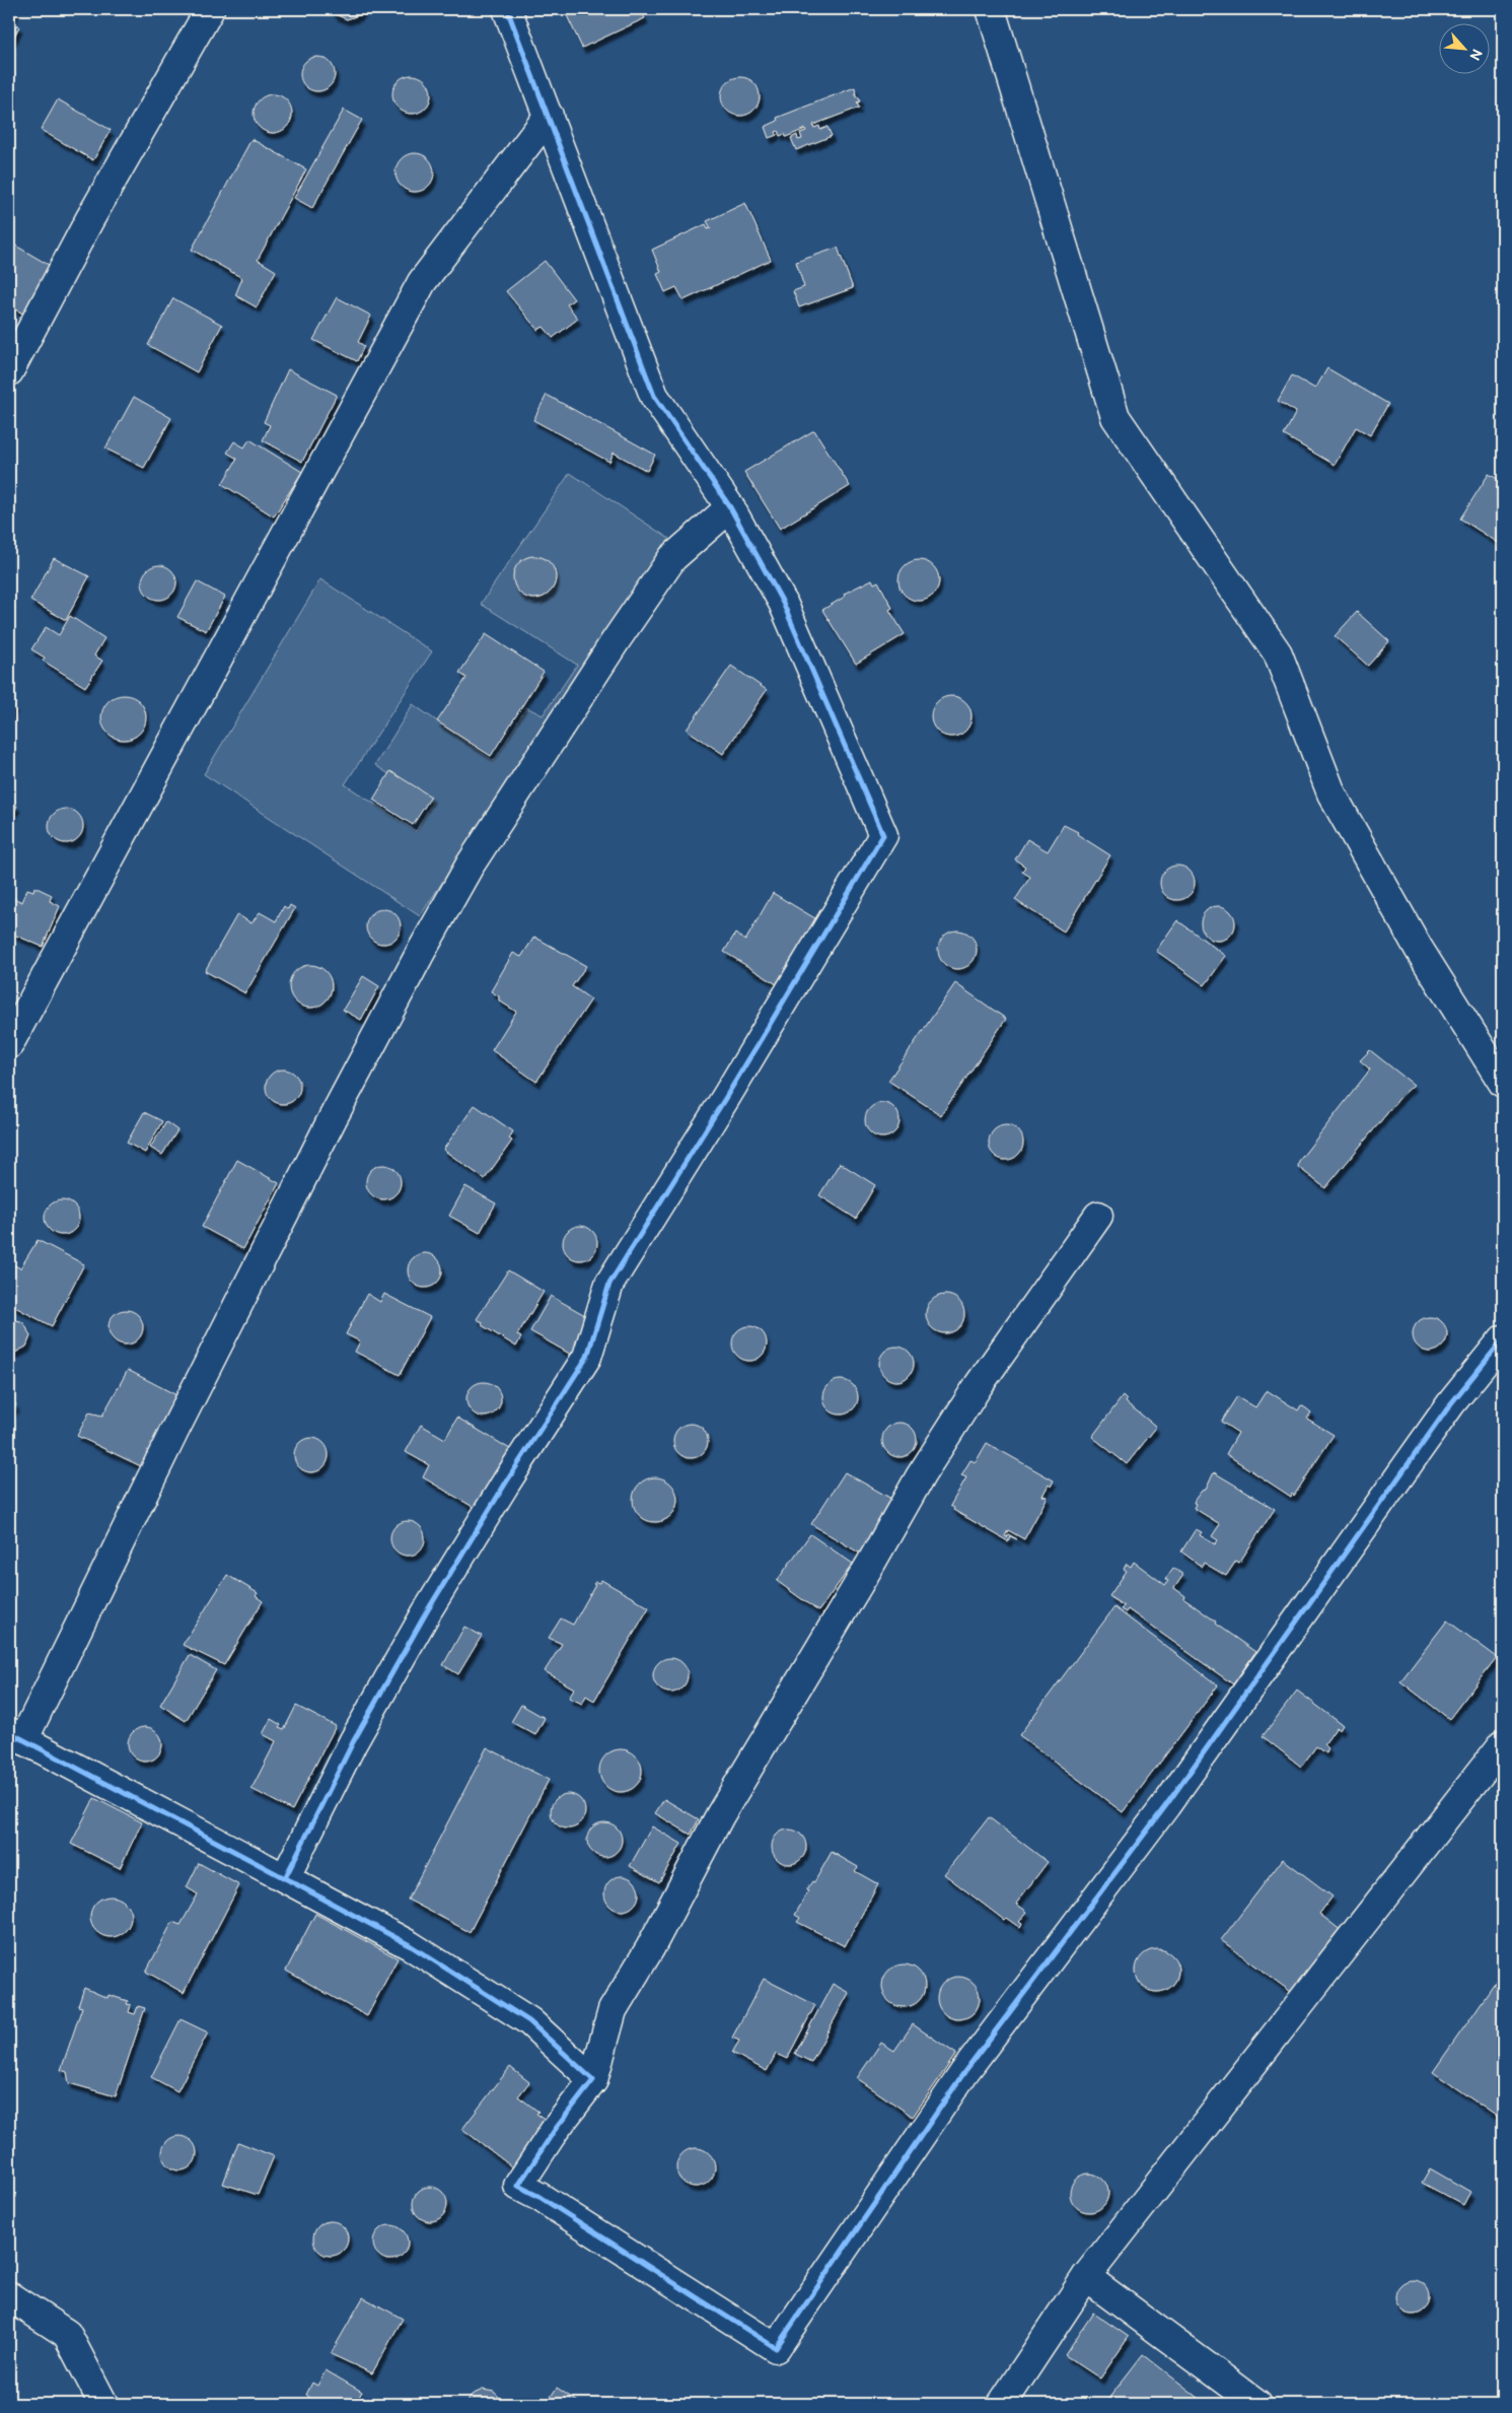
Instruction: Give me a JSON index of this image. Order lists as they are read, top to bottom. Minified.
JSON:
{"north":"bottom right"}
